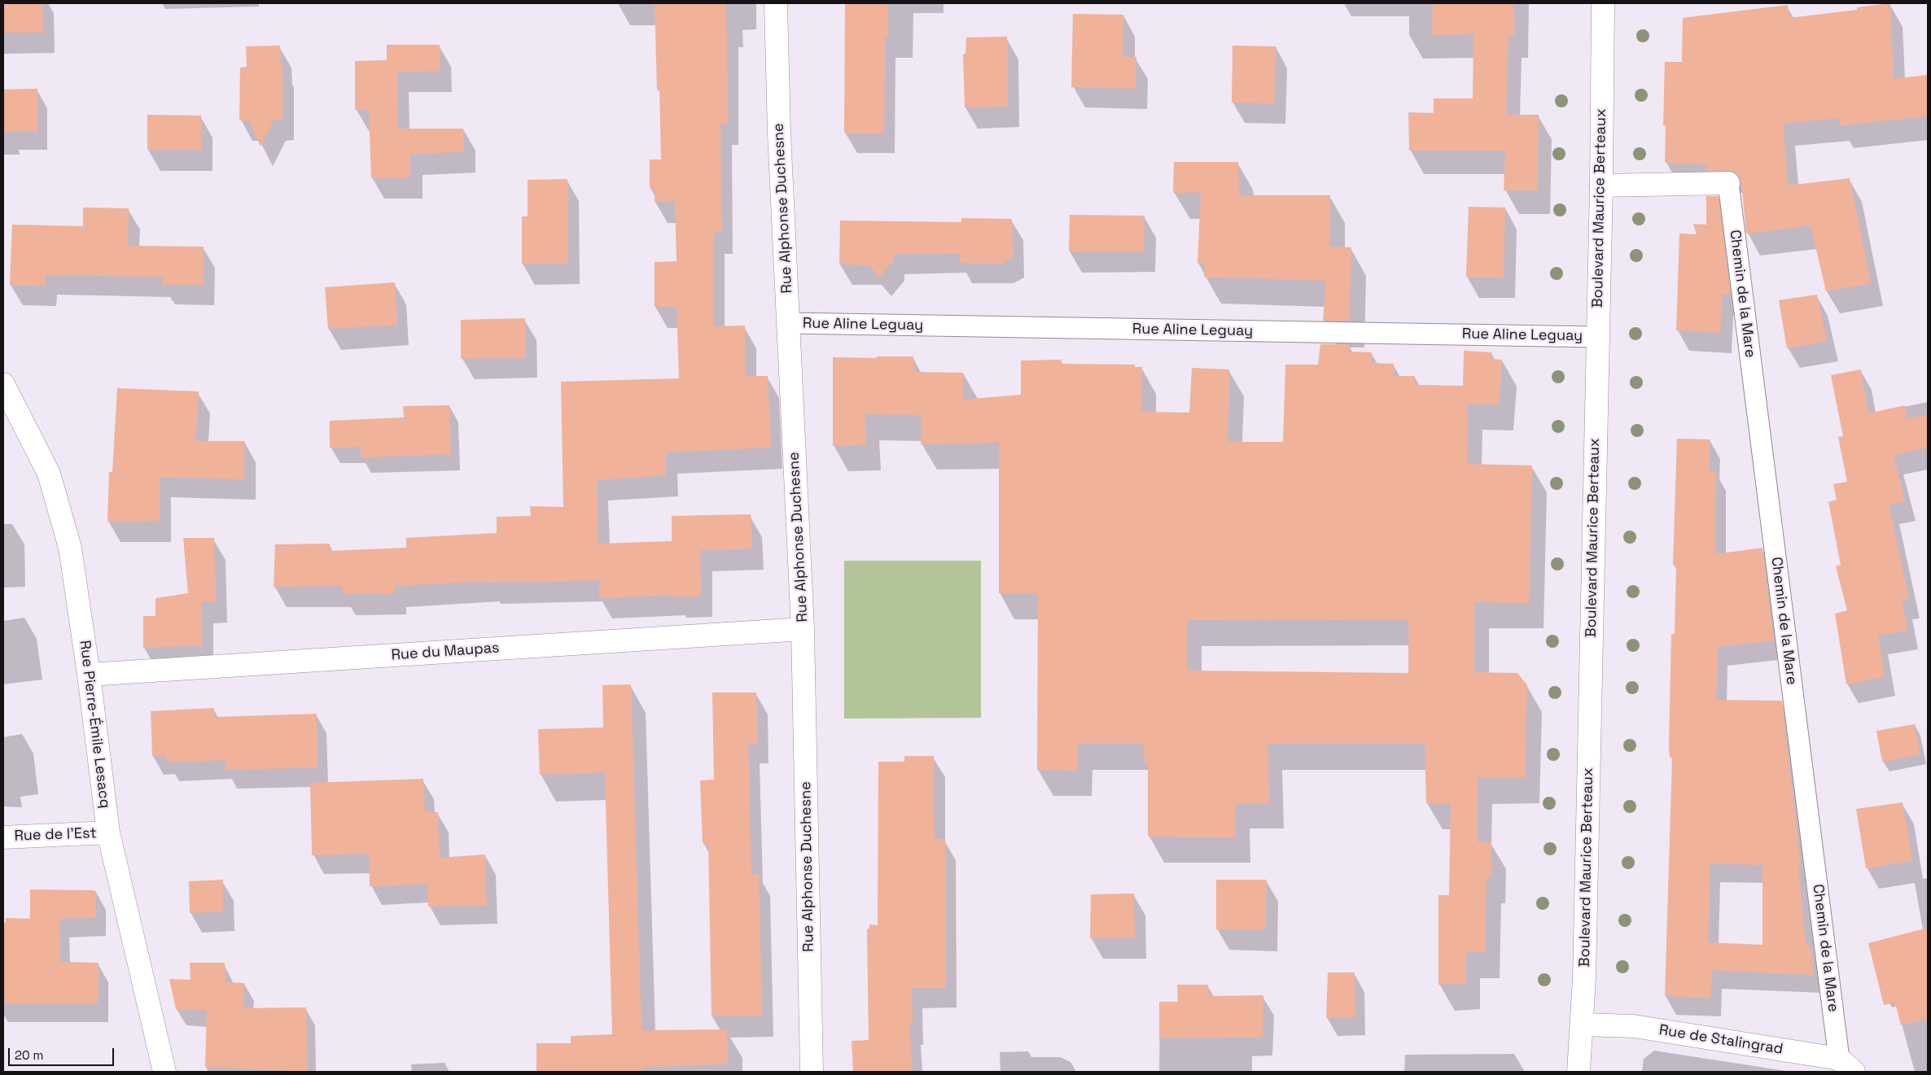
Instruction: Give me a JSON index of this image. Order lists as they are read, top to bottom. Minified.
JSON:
{"streets":{"street":["Rue Alphonse Duchesne","Boulevard Maurice Berteaux","Rue du Maupas","Rue Pierre-Émile Lesacq","Rue de l'Est","Rue de Stalingrad"],"lane":["Chemin de la Mare","Rue Aline Leguay"]},"crossings":[["Rue Alphonse Duchesne","Rue Aline Leguay"],["Rue Alphonse Duchesne","Rue du Maupas"],["Boulevard Maurice Berteaux","Rue Aline Leguay"],["Boulevard Maurice Berteaux","Rue de Stalingrad"],["Chemin de la Mare","Rue de Stalingrad"],["Rue du Maupas","Rue Pierre-Émile Lesacq"],["Rue Pierre-Émile Lesacq","Rue de l'Est"]],"scale_bar":"20 m"}
